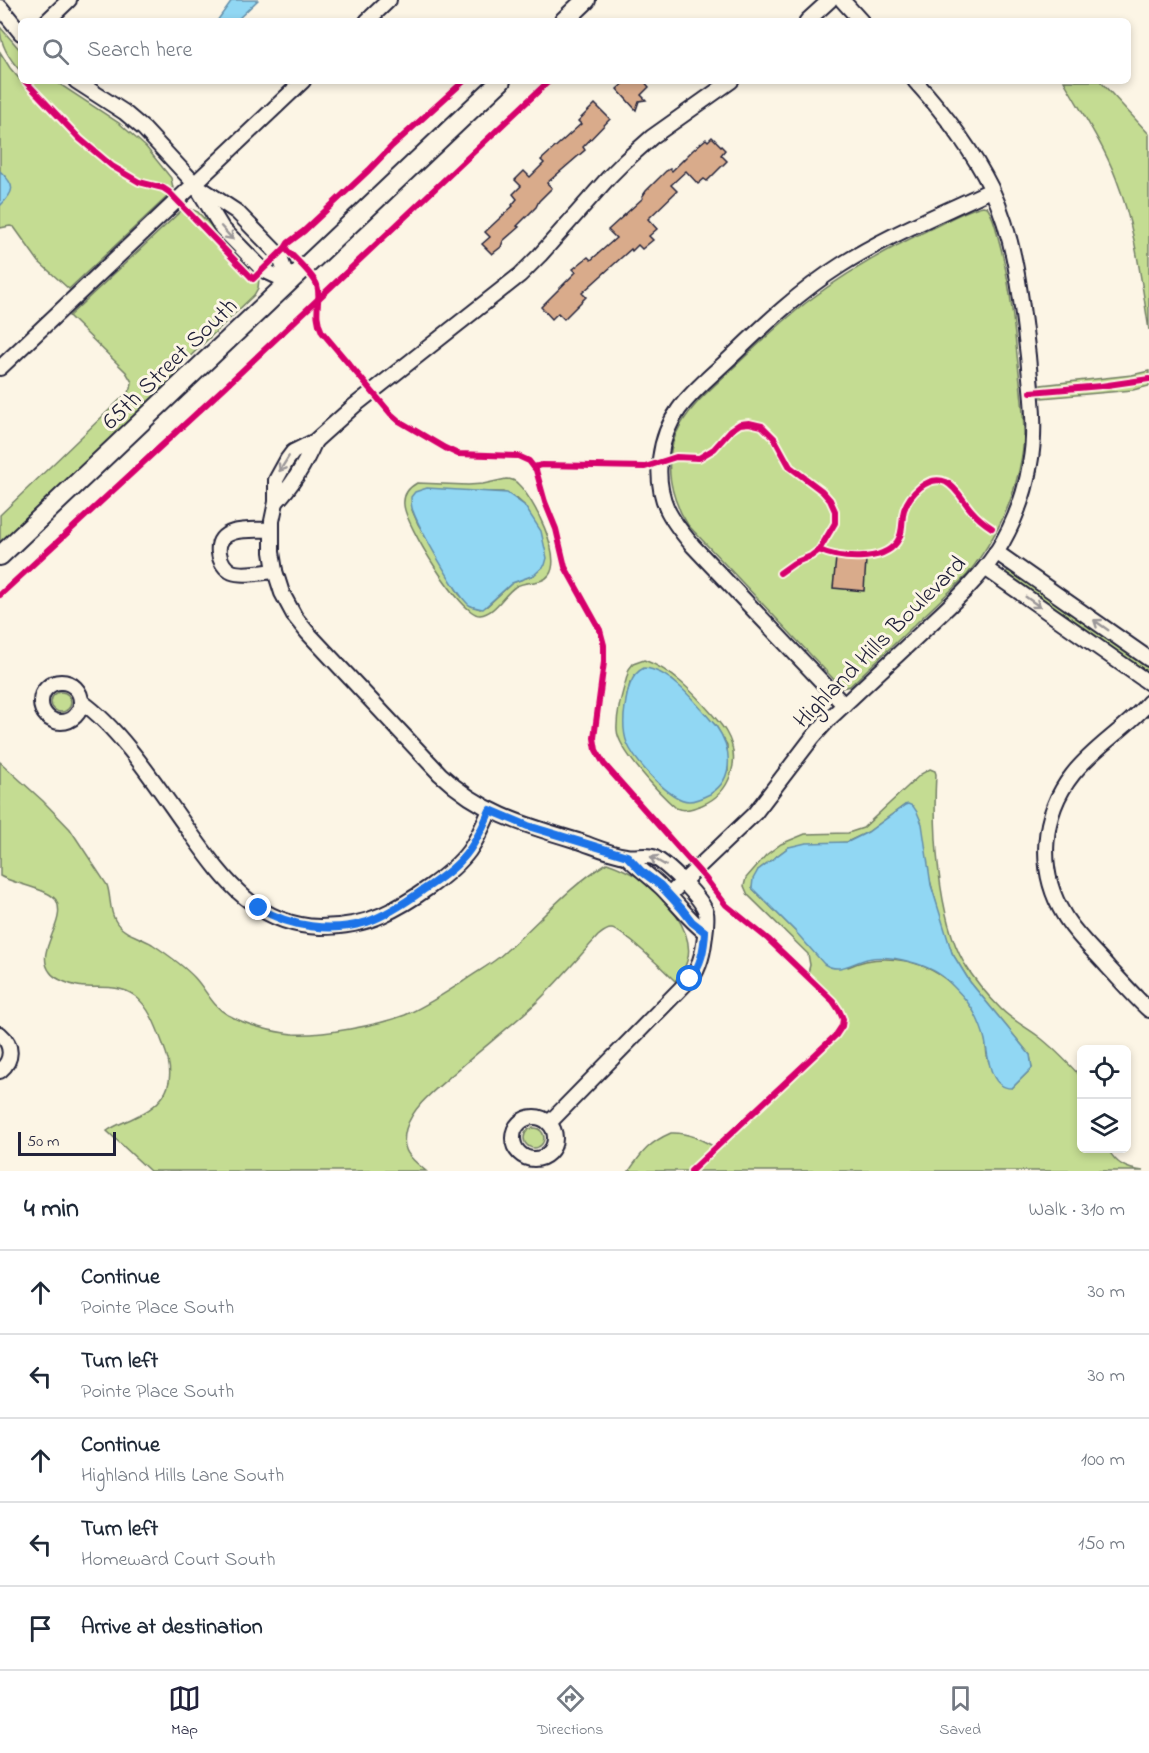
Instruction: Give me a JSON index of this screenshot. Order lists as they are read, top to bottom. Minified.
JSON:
{"streets":{"street":["65th Street South","Highland Hills Boulevard"]},"scale_bar":"50 m","page":{"search":"Search here","scale":"50 m","heading":["4 min","Walk · 310 m"],"list":[["Continue","Pointe Place South","30 m"],["Turn left","Pointe Place South","30 m"],["Continue","Highland Hills Lane South","100 m"],["Turn left","Homeward Court South","150 m"],"Arrive at destination"],"nav":["Map","Directions","Saved"]}}
